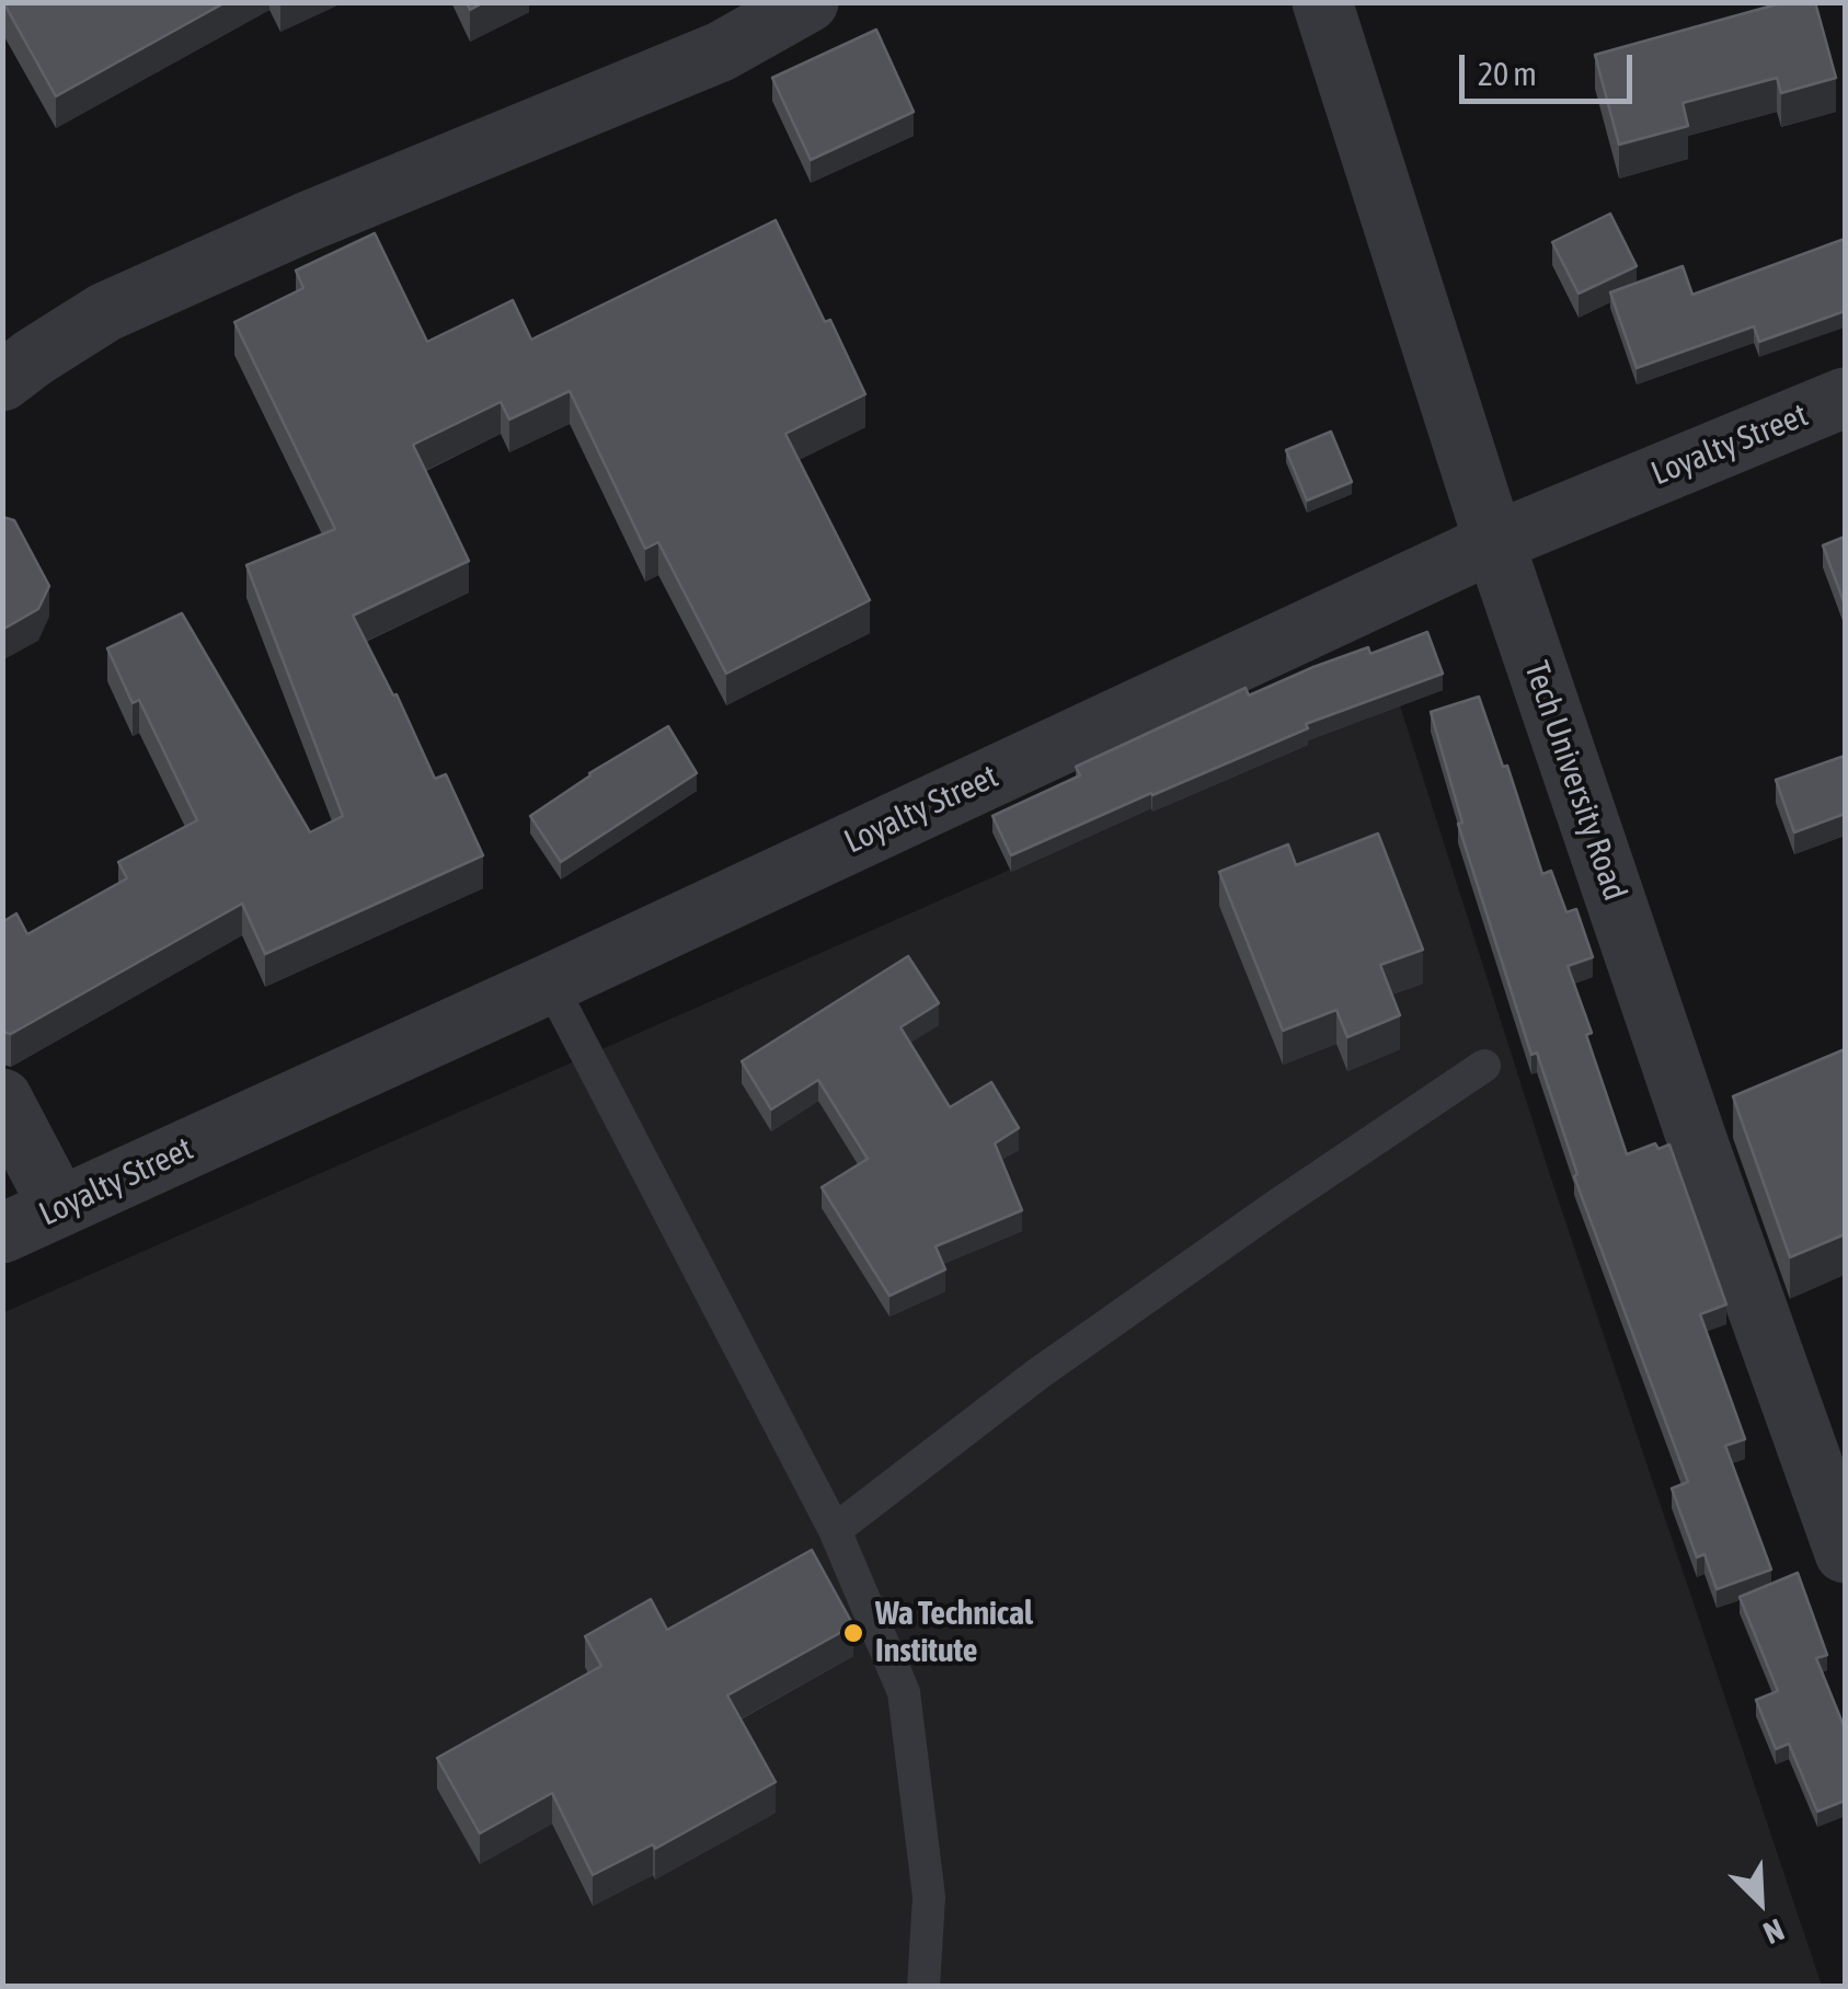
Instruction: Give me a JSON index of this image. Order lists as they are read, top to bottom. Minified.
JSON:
{"streets":{"street":["Loyalty Street","Tech University Road"]},"crossings":[["Loyalty Street","Tech University Road"]],"places":["Wa Technical Institute"],"scale_bar":"20 m","north":"bottom right"}
